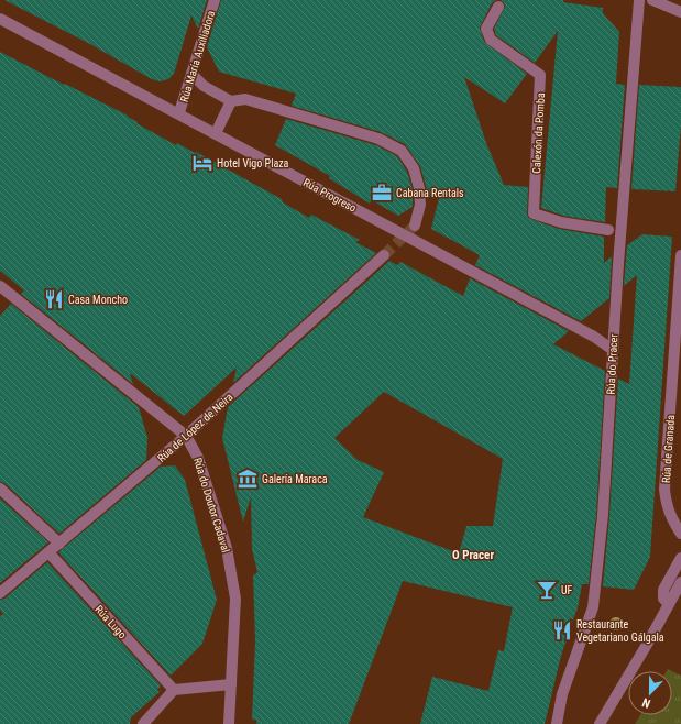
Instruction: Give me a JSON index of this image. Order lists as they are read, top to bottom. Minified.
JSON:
{"streets":{"street":["Rúa María Auxiliadora","Calexón da Pomba","Rúa Progreso","Rúa do Pracer","Rúa de López de Neira","Rúa de Granada","Rúa do Doutor Cadaval","Rúa Lugo"]},"crossings":[["Rúa María Auxiliadora","Rúa Progreso"],["Rúa Progreso","Rúa do Pracer"],["Rúa de López de Neira","Rúa do Doutor Cadaval"],["Rúa de López de Neira","Rúa Lugo"]],"districts":["O Pracer"],"places":{"hotel":["Hotel Vigo Plaza"],"office":["Cabana Rentals"],"restaurant":["Casa Moncho","Restaurante Vegetariano Gálgala"],"museum":["Galería Maraca"],"bar":["UF"]},"north":"bottom"}
